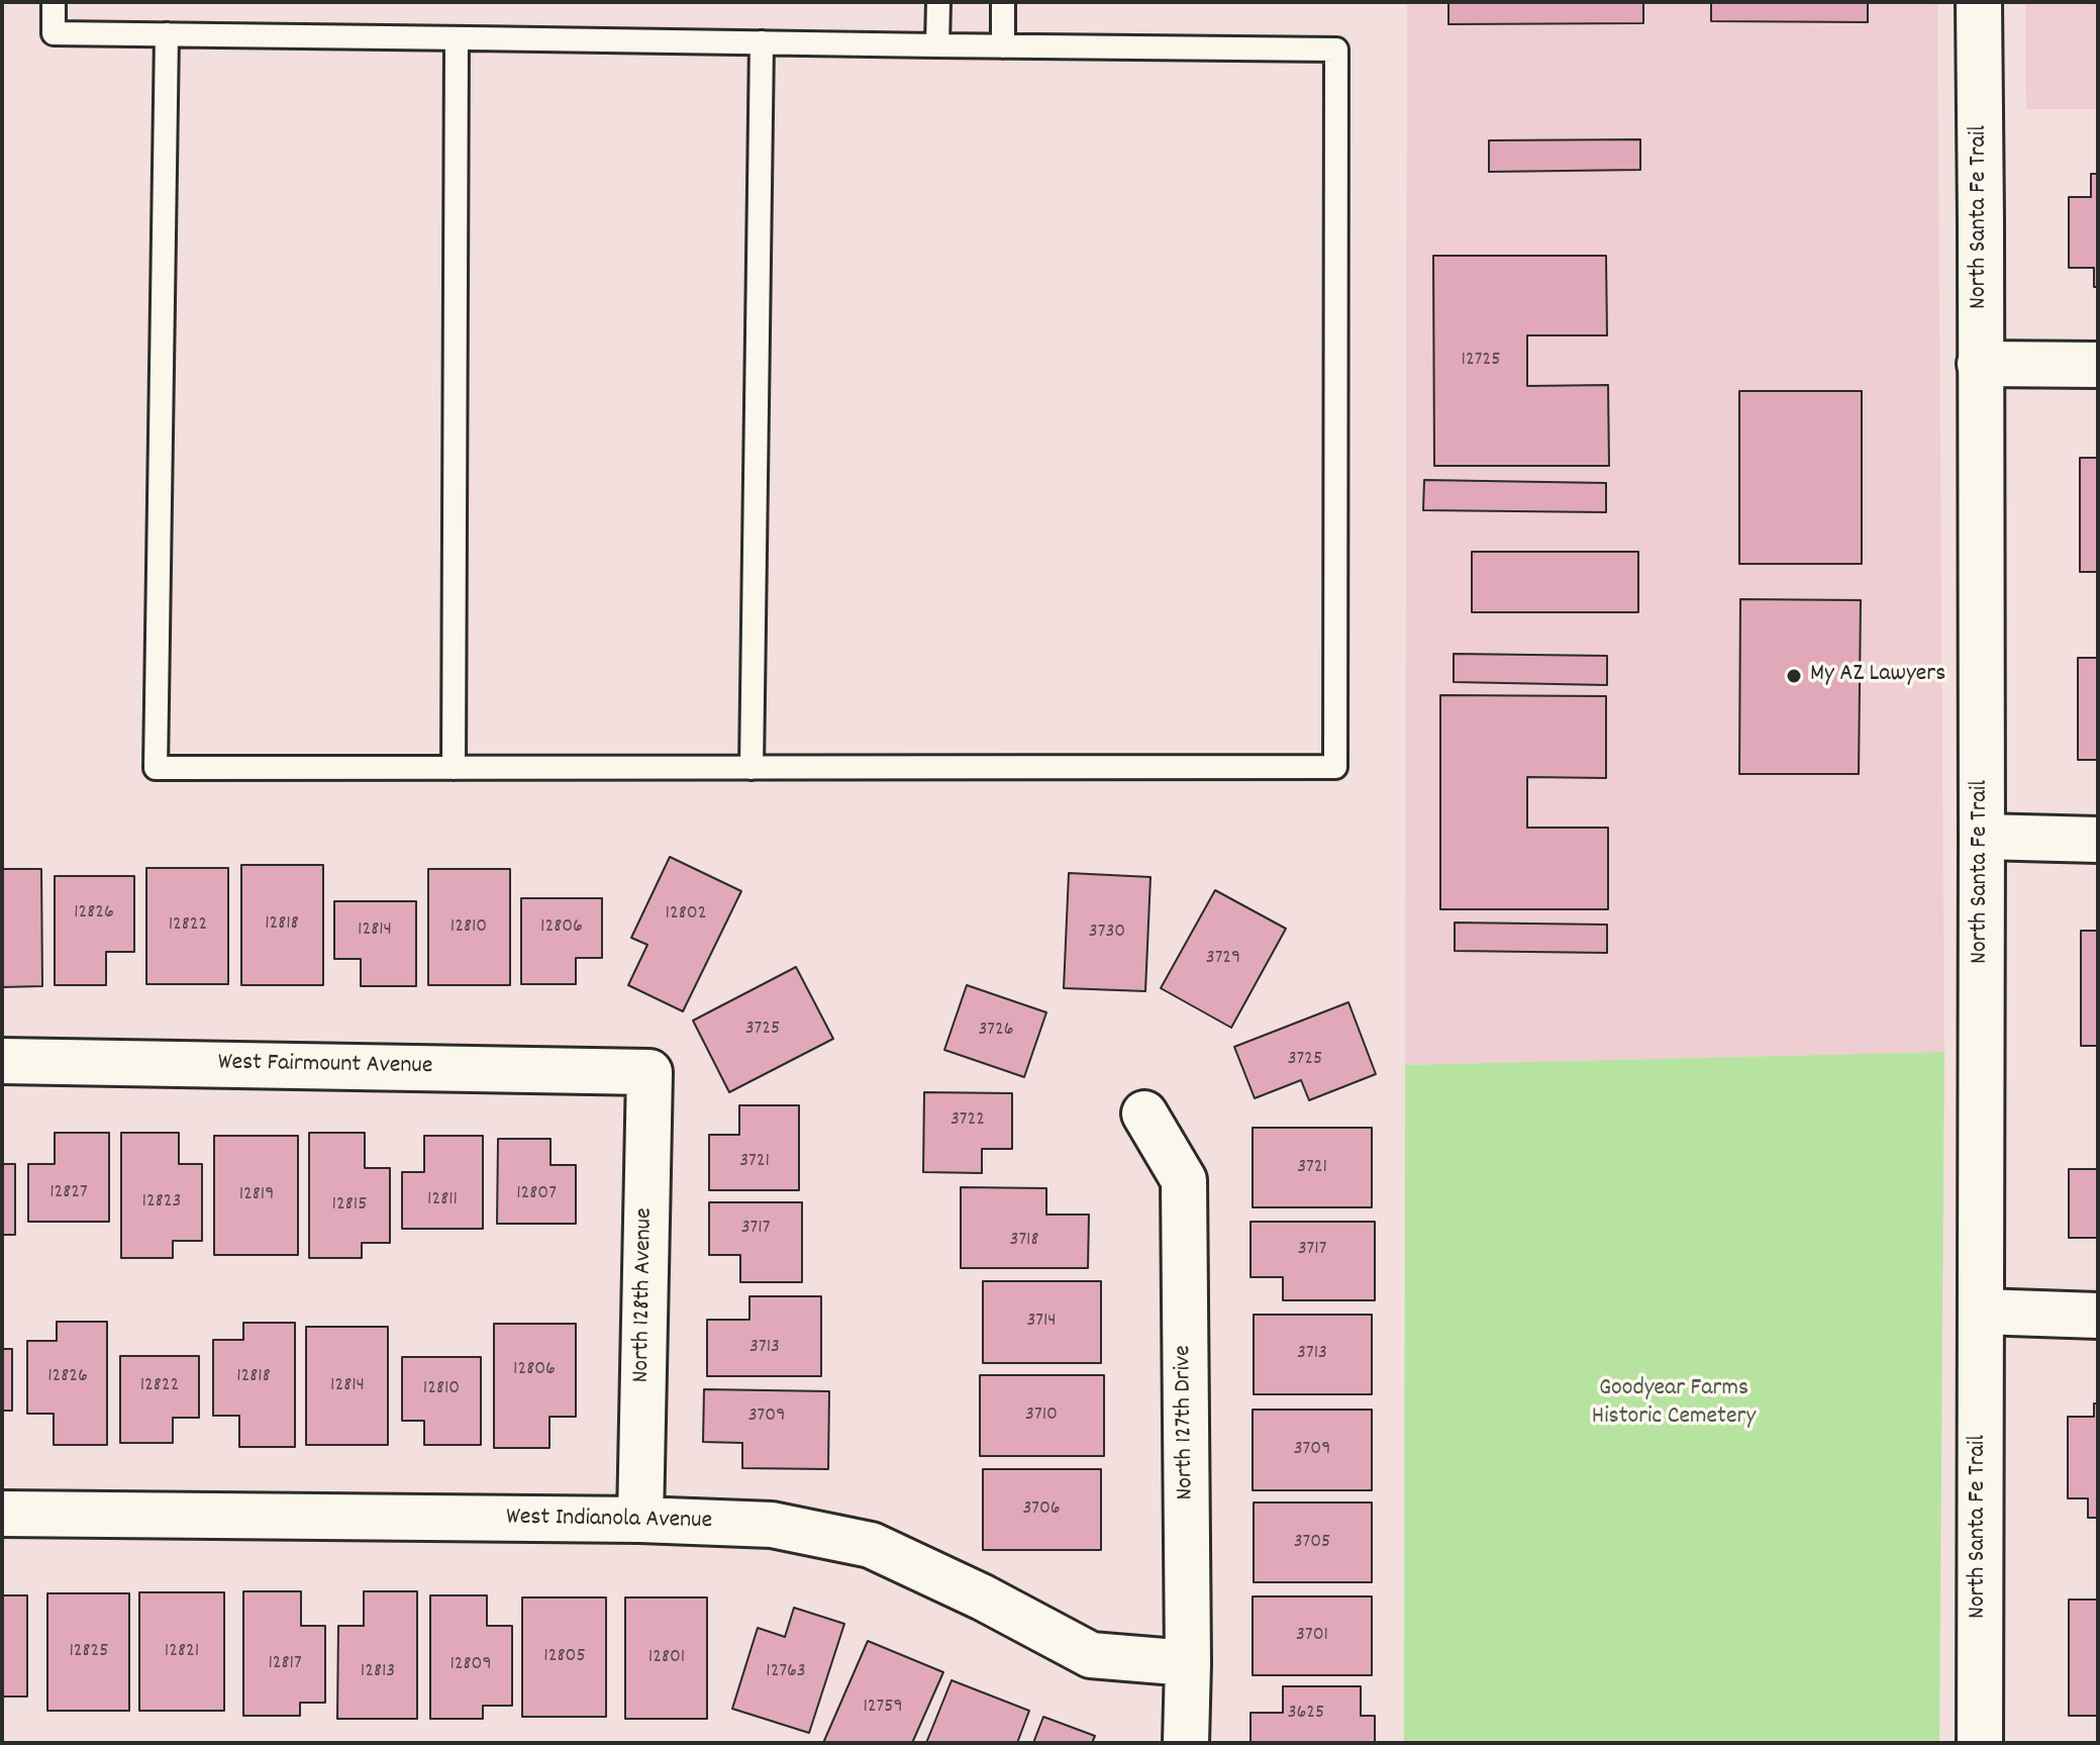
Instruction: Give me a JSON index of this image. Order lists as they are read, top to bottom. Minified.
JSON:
{"streets":{"street":["North Santa Fe Trail","West Fairmount Avenue","North 128th Avenue","North 127th Drive","West Indianola Avenue"]},"crossings":[["West Fairmount Avenue","North 128th Avenue"],["North 128th Avenue","West Indianola Avenue"],["North 127th Drive","West Indianola Avenue"]],"parks":["Goodyear Farms Historic Cemetery"],"places":["My AZ Lawyers"],"house_numbers":["12725","12826","12802","12818","12822","12810","12806","12814","3730","3729","3725","3726","3725","3722","3721","3721","12827","12807","12819","12811","12823","12815","3717","3718","3717","3714","3713","3713","12806","12826","12818","12822","12814","12810","3710","3709","3709","3706","3705","3701","12825","12821","12805","12801","12817","12809","12813","12763","12759","3625"]}
